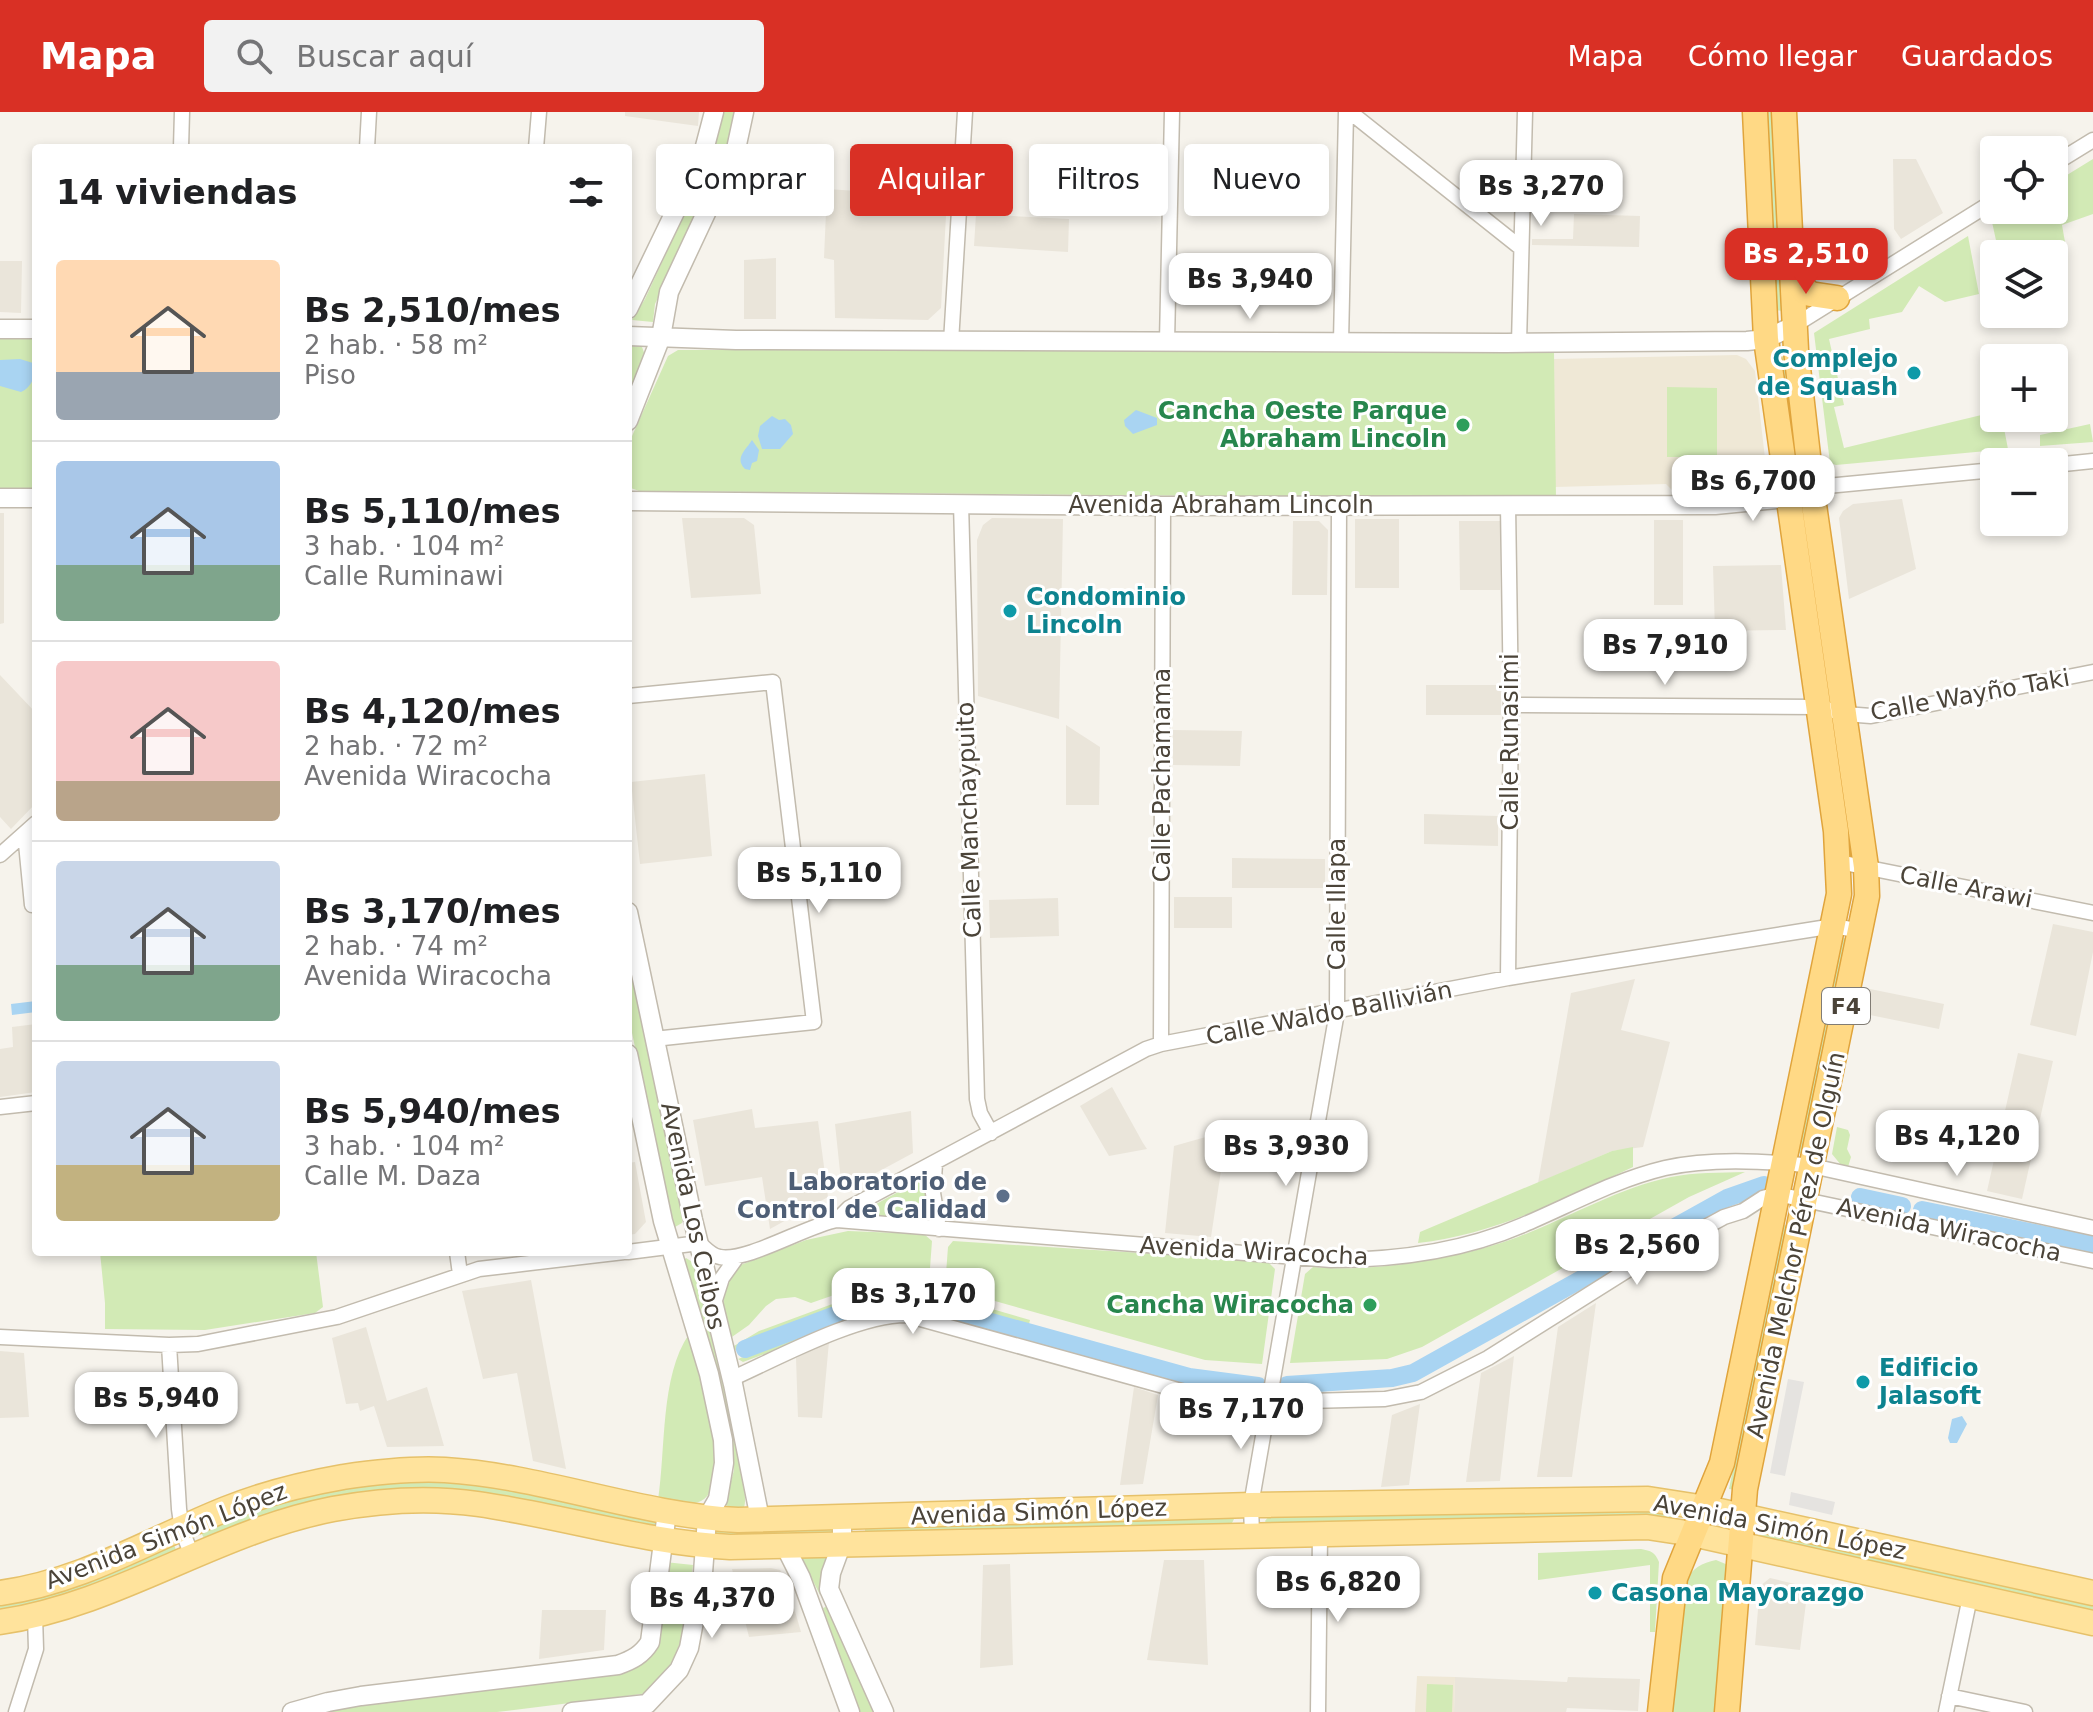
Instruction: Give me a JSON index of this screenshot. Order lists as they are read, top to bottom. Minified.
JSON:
{"streets":{"highway":["F4","Avenida Melchor Pérez de Olguín"],"main road":["Avenida Simón López"],"street":["Avenida Abraham Lincoln","Calle Wayño Taki","Calle Runasimi","Calle Pachamama","Calle Manchaypuito","Calle Arawi","Calle Illapa","Calle Waldo Ballivián","Avenida Los Ceibos","Avenida Wiracocha"]},"crossings":[["Avenida Abraham Lincoln","Calle Runasimi"],["Avenida Abraham Lincoln","Calle Pachamama"],["Avenida Abraham Lincoln","Calle Manchaypuito"],["Avenida Abraham Lincoln","Calle Illapa"],["Avenida Abraham Lincoln","Avenida Melchor Pérez de Olguín"],["Calle Wayño Taki","Calle Runasimi"],["Calle Wayño Taki","Avenida Melchor Pérez de Olguín"],["Calle Runasimi","Calle Waldo Ballivián"],["Calle Pachamama","Calle Waldo Ballivián"],["Calle Manchaypuito","Calle Waldo Ballivián"],["Calle Arawi","Avenida Melchor Pérez de Olguín"],["Calle Illapa","Calle Waldo Ballivián"],["Calle Illapa","Avenida Wiracocha"],["Calle Illapa","Avenida Simón López"],["Calle Waldo Ballivián","Avenida Wiracocha"],["Calle Waldo Ballivián","Avenida Melchor Pérez de Olguín"],["Avenida Los Ceibos","Avenida Simón López"],["Avenida Wiracocha","Avenida Melchor Pérez de Olguín"],["Avenida Melchor Pérez de Olguín","Avenida Simón López"]],"places":["Complejo de Squash","Cancha Oeste Parque Abraham Lincoln","Condominio Lincoln","Laboratorio de Control de Calidad","Cancha Wiracocha","Edificio Jalasoft","Casona Mayorazgo"],"page":{"header":"Mapa","search":"Buscar aquí","nav":["Mapa","Cómo llegar","Guardados"],"map_buttons":["+","−"],"chip":["Comprar","Alquilar","Filtros","Nuevo"],"heading":"14 viviendas","price":["Bs 3,270","Bs 2,510","Bs 3,940","Bs 6,700","Bs 7,910","Bs 5,110","Bs 4,120","Bs 3,930","Bs 2,560","Bs 3,170","Bs 5,940","Bs 7,170","Bs 6,820","Bs 4,370"],"list":[{"name":"Bs 2,510/mes","note":"2 hab. · 58 m² · Piso"},{"name":"Bs 5,110/mes","note":"3 hab. · 104 m² · Calle Ruminawi"},{"name":"Bs 4,120/mes","note":"2 hab. · 72 m² · Avenida Wiracocha"},{"name":"Bs 3,170/mes","note":"2 hab. · 74 m² · Avenida Wiracocha"},{"name":"Bs 5,940/mes","note":"3 hab. · 104 m² · Calle M. Daza"}]}}
